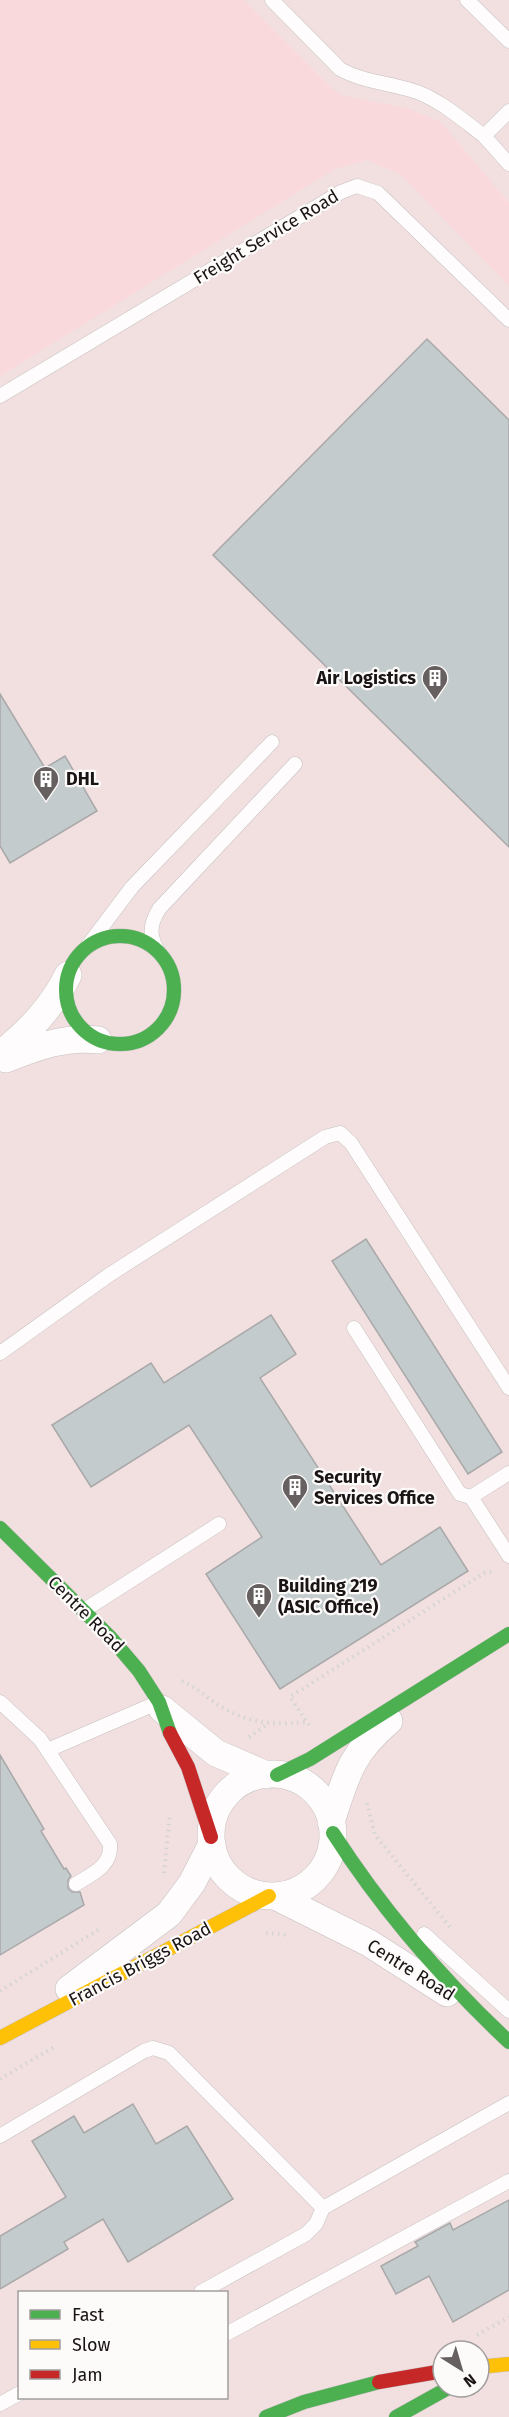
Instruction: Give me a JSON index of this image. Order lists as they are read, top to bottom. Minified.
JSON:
{"streets":{"street":["Centre Road","Francis Briggs Road"],"lane":["Freight Service Road"]},"crossings":[["Centre Road","Francis Briggs Road"]],"places":{"building":["Air Logistics","DHL","Security Services Office","Building 219 (ASIC Office)"]},"legend":["Fast","Slow","Jam"],"north":"bottom right"}
